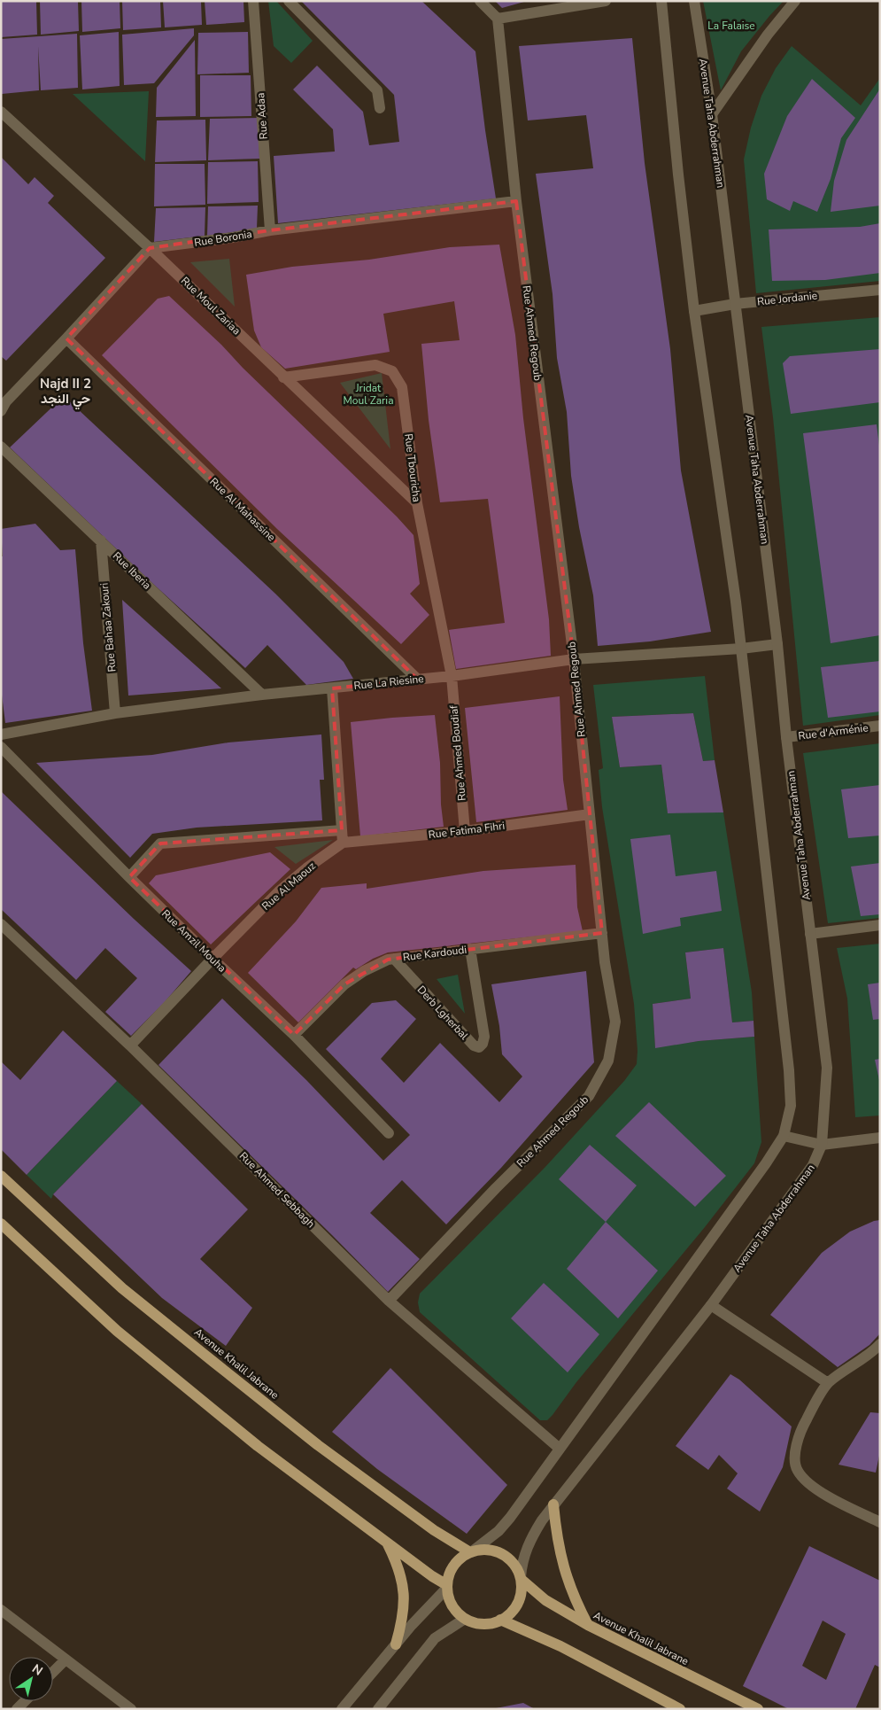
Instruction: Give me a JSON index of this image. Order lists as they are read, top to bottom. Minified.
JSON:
{"streets":{"main road":["Avenue Khalil Jabrane"],"street":["Rue Adaa","Avenue Taha Abderrahman","Rue Boronia","Rue Jordanie","Rue Moul Zariaa","Rue Ahmed Regoub","Rue Tbouricha","Rue Al Mahassine","Rue Iberia","Rue Bahaa Zakouri","Rue La Riesine","Rue d'Arménie","Rue Ahmed Boudiaf","Rue Fatima Fihri","Rue Al Maouz","Rue Amzil Mouha","Rue Kardoudi","Derb Lgherbal","Rue Ahmed Sebbagh"]},"crossings":[["Rue Adaa","Rue Boronia"],["Avenue Taha Abderrahman","Rue Jordanie"],["Avenue Taha Abderrahman","Rue La Riesine"],["Avenue Taha Abderrahman","Rue d'Arménie"],["Avenue Taha Abderrahman","Avenue Khalil Jabrane"],["Rue Boronia","Rue Moul Zariaa"],["Rue Boronia","Rue Ahmed Regoub"],["Rue Moul Zariaa","Rue Tbouricha"],["Rue Ahmed Regoub","Rue La Riesine"],["Rue Ahmed Regoub","Rue Fatima Fihri"],["Rue Ahmed Regoub","Rue Kardoudi"],["Rue Ahmed Regoub","Rue Ahmed Sebbagh"],["Rue Tbouricha","Rue La Riesine"],["Rue Tbouricha","Rue Ahmed Boudiaf"],["Rue Al Mahassine","Rue La Riesine"],["Rue Iberia","Rue Bahaa Zakouri"],["Rue Iberia","Rue La Riesine"],["Rue Bahaa Zakouri","Rue La Riesine"],["Rue La Riesine","Rue Ahmed Boudiaf"],["Rue Ahmed Boudiaf","Rue Fatima Fihri"],["Rue Fatima Fihri","Rue Al Maouz"],["Rue Al Maouz","Rue Amzil Mouha"],["Rue Al Maouz","Rue Ahmed Sebbagh"],["Rue Amzil Mouha","Rue Kardoudi"],["Rue Kardoudi","Derb Lgherbal"]],"districts":["Najd II 2 حي النجد"],"parks":["La Falaise","Jridat Moul Zaria"],"north":"top right"}
